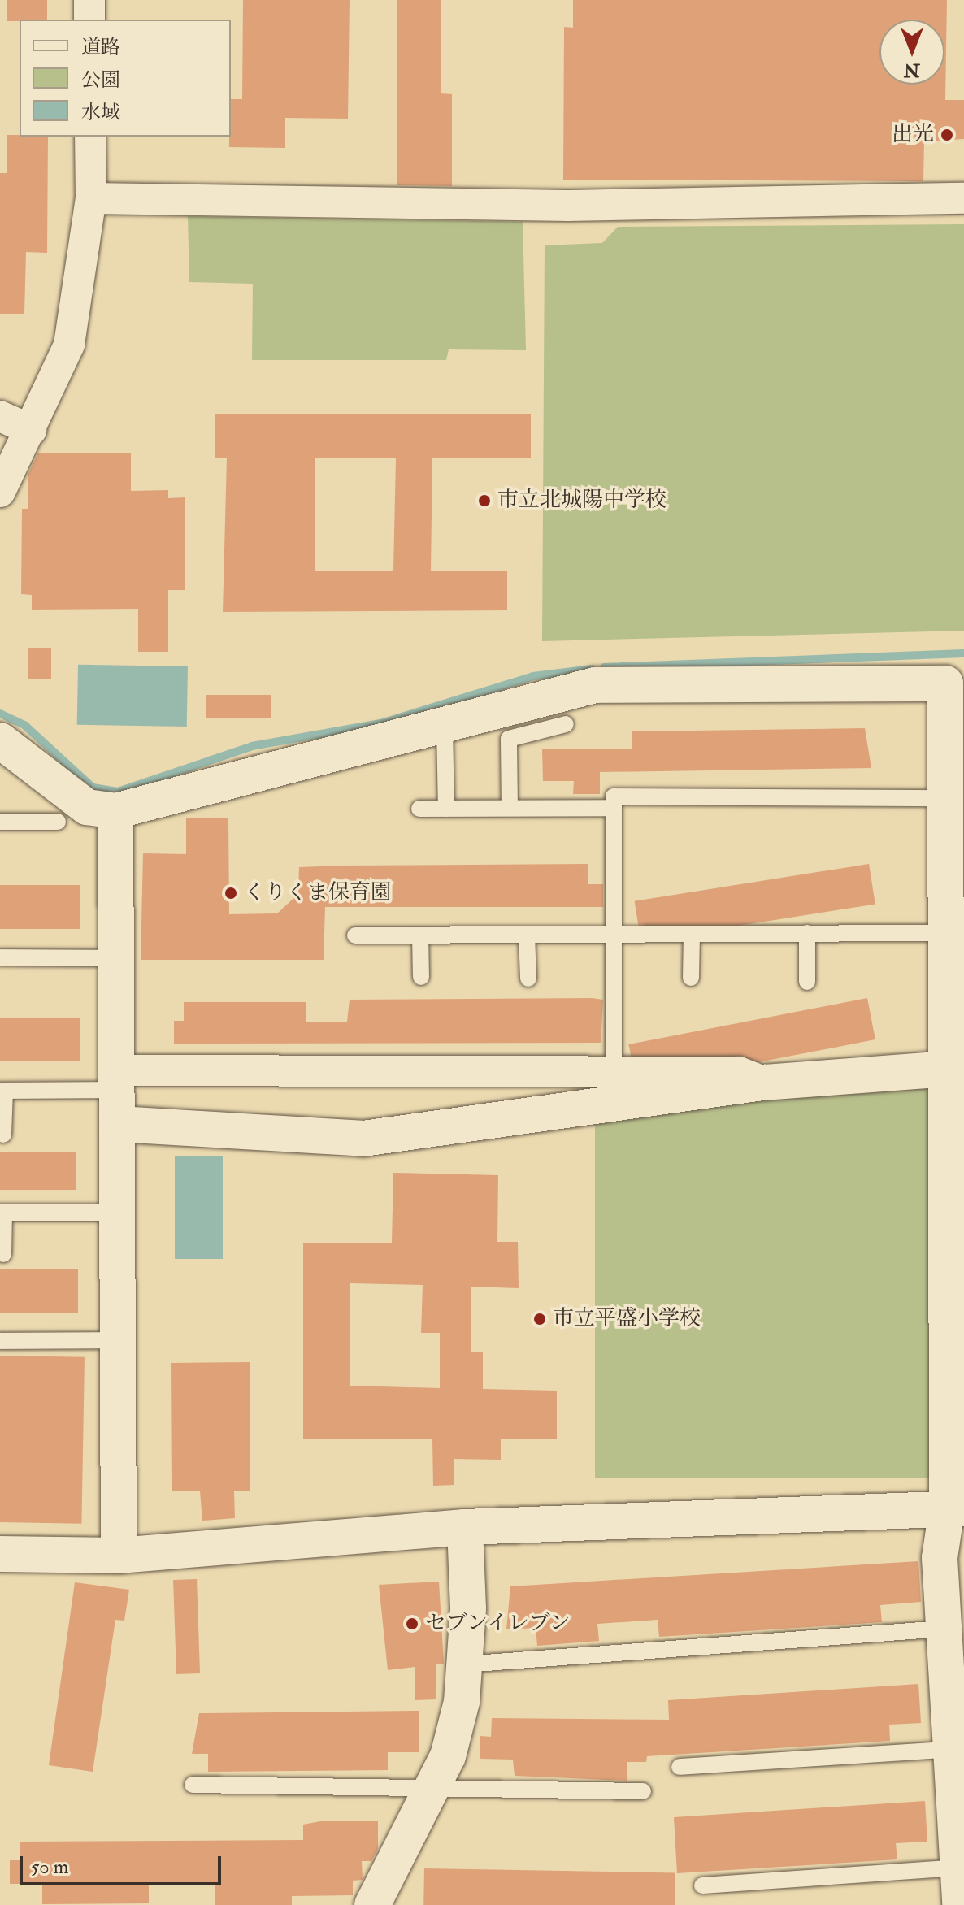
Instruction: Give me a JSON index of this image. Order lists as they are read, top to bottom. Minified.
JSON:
{"places":["出光","市立北城陽中学校","くりくま保育園","市立平盛小学校","セブンイレブン"],"legend":["道路","公園","水域"],"scale_bar":"50 m","north":"bottom"}
